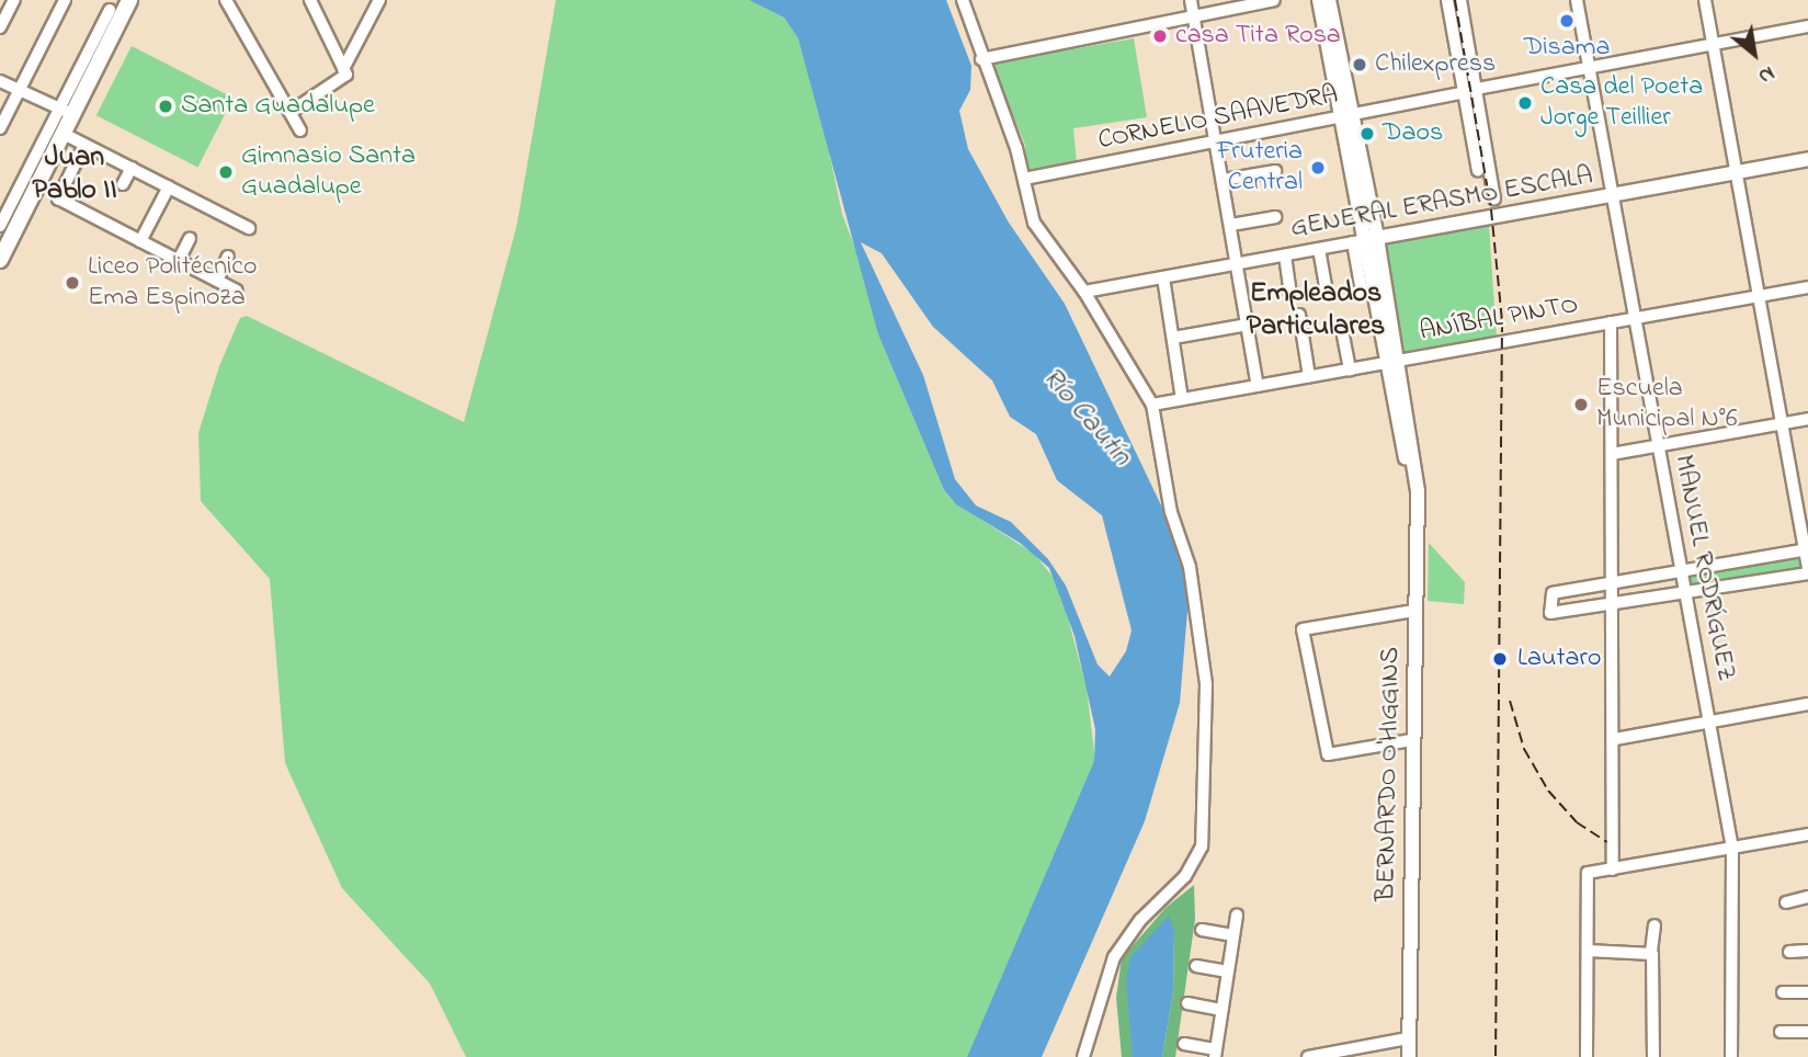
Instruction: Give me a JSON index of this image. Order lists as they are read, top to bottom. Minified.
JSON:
{"streets":{"main road":["GENERAL ERASMO ESCALA","BERNARDO O'HIGGINS"],"street":["CORNELIO SAAVEDRA","ANÍBAL PINTO","MANUEL RODRÍGUEZ"]},"crossings":[["CORNELIO SAAVEDRA","BERNARDO O'HIGGINS"],["GENERAL ERASMO ESCALA","MANUEL RODRÍGUEZ"],["GENERAL ERASMO ESCALA","BERNARDO O'HIGGINS"],["ANÍBAL PINTO","MANUEL RODRÍGUEZ"],["ANÍBAL PINTO","BERNARDO O'HIGGINS"]],"districts":["Juan Pablo II","Empleados Particulares"],"water":["Río Cautín"],"places":["Disama","casa Tita Rosa","Chilexpress","Casa del Poeta Jorge Teillier","Santa Guadalupe","Daos","Fruteria Central","Gimnasio Santa Guadalupe","Liceo Politécnico Ema Espinoza","Escuela Municipal N°6","Lautaro"],"north":"bottom right"}
